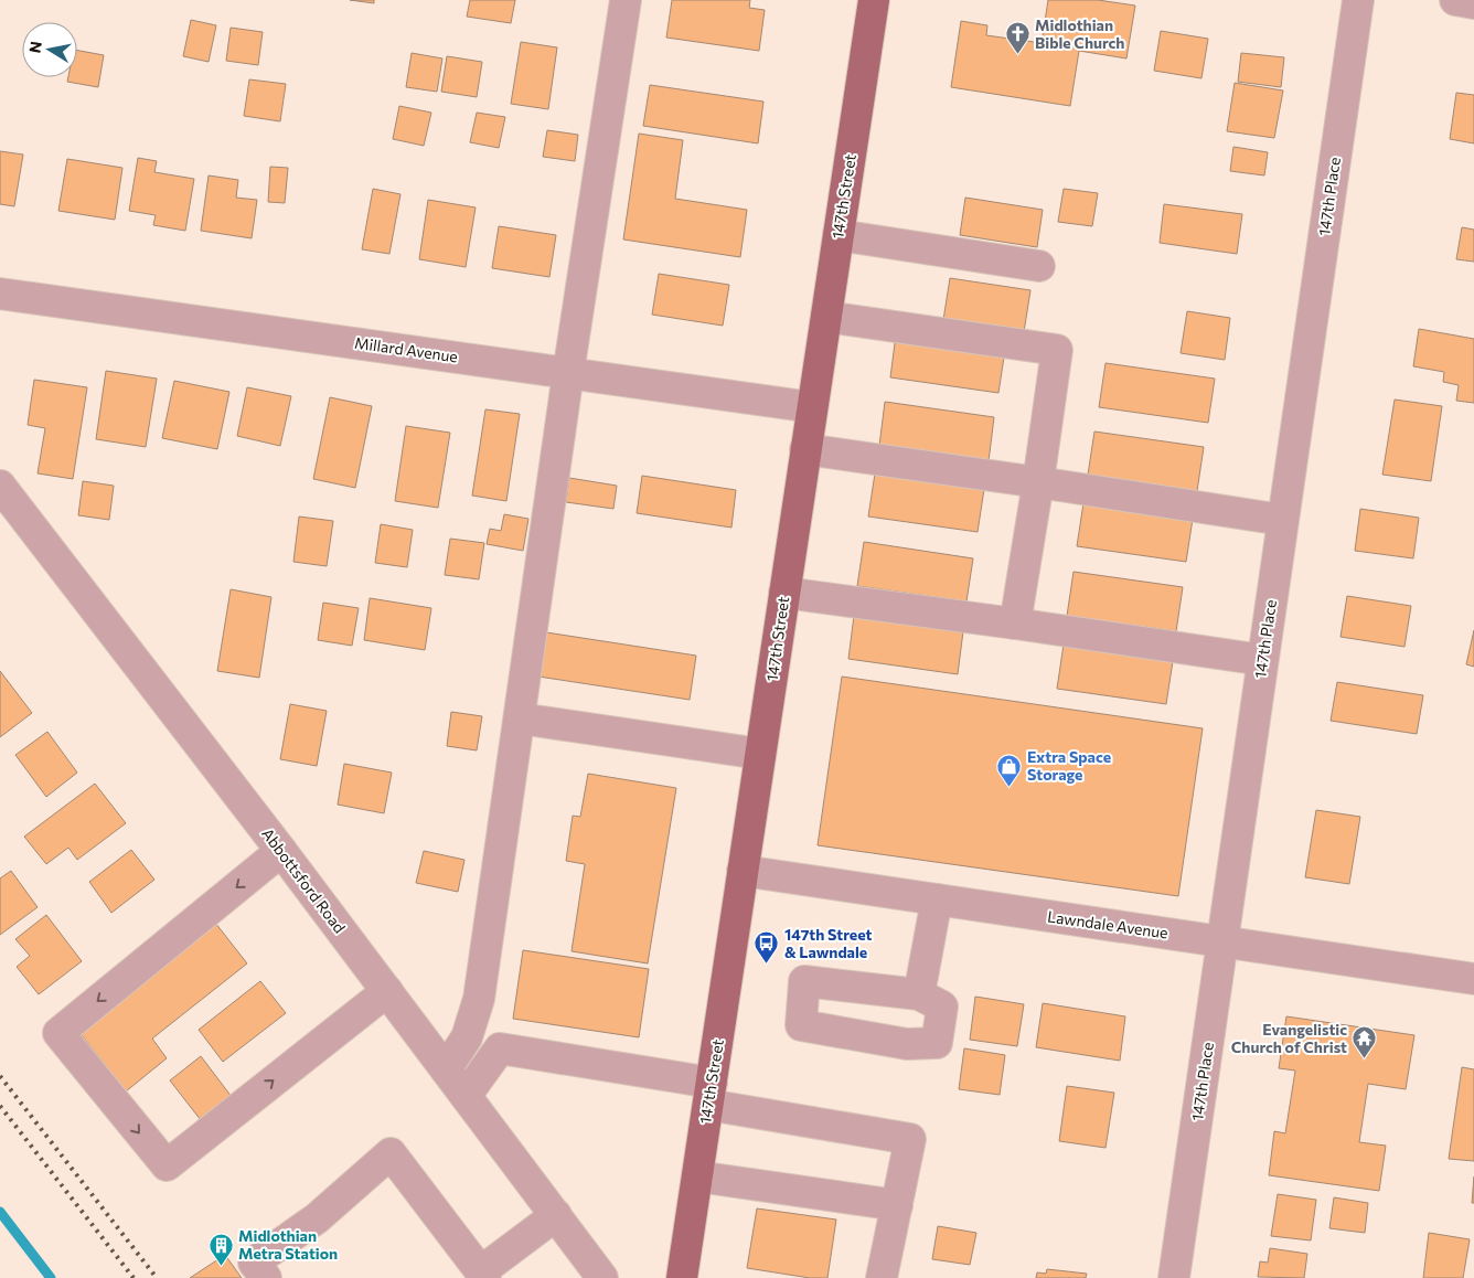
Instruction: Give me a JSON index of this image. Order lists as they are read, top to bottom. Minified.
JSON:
{"streets":{"main road":["147th Street"],"street":["147th Place","Millard Avenue","Abbottsford Road","Lawndale Avenue"]},"crossings":[["147th Street","Millard Avenue"],["147th Street","Lawndale Avenue"],["147th Place","Lawndale Avenue"]],"places":{"church":["Midlothian Bible Church"],"shop":["Extra Space Storage"],"bus stop":["147th Street & Lawndale"],"temple":["Evangelistic Church of Christ"],"building":["Midlothian Metra Station"]},"north":"left"}
